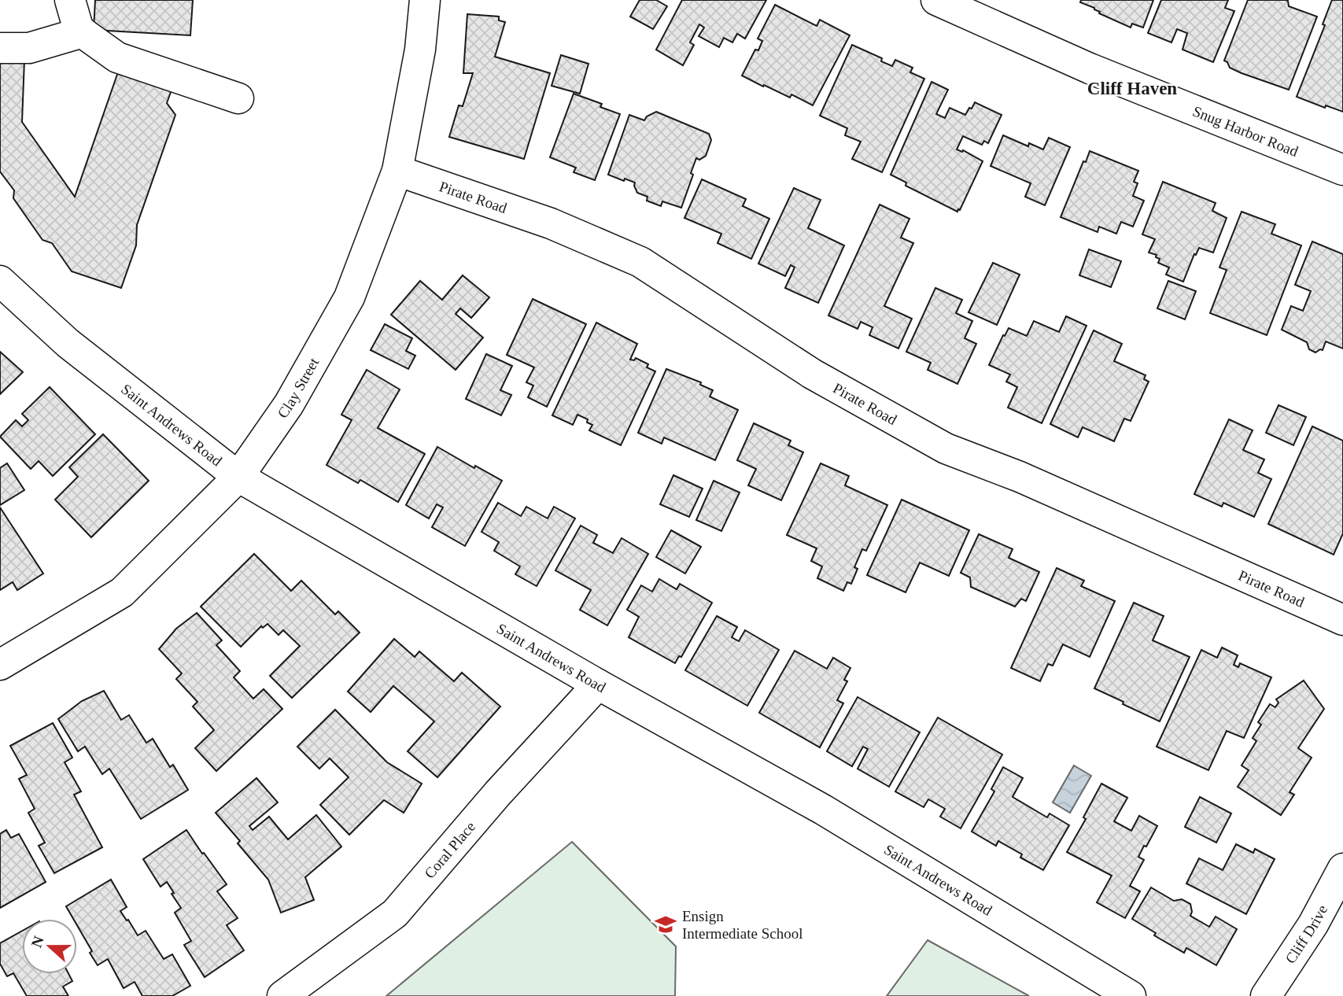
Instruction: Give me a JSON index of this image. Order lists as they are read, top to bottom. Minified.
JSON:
{"streets":{"street":["Snug Harbor Road","Pirate Road","Clay Street","Saint Andrews Road","Coral Place","Cliff Drive"]},"crossings":[["Pirate Road","Clay Street"],["Clay Street","Saint Andrews Road"],["Saint Andrews Road","Coral Place"]],"districts":["Cliff Haven"],"places":{"school or university":["Ensign Intermediate School"]},"north":"left"}
